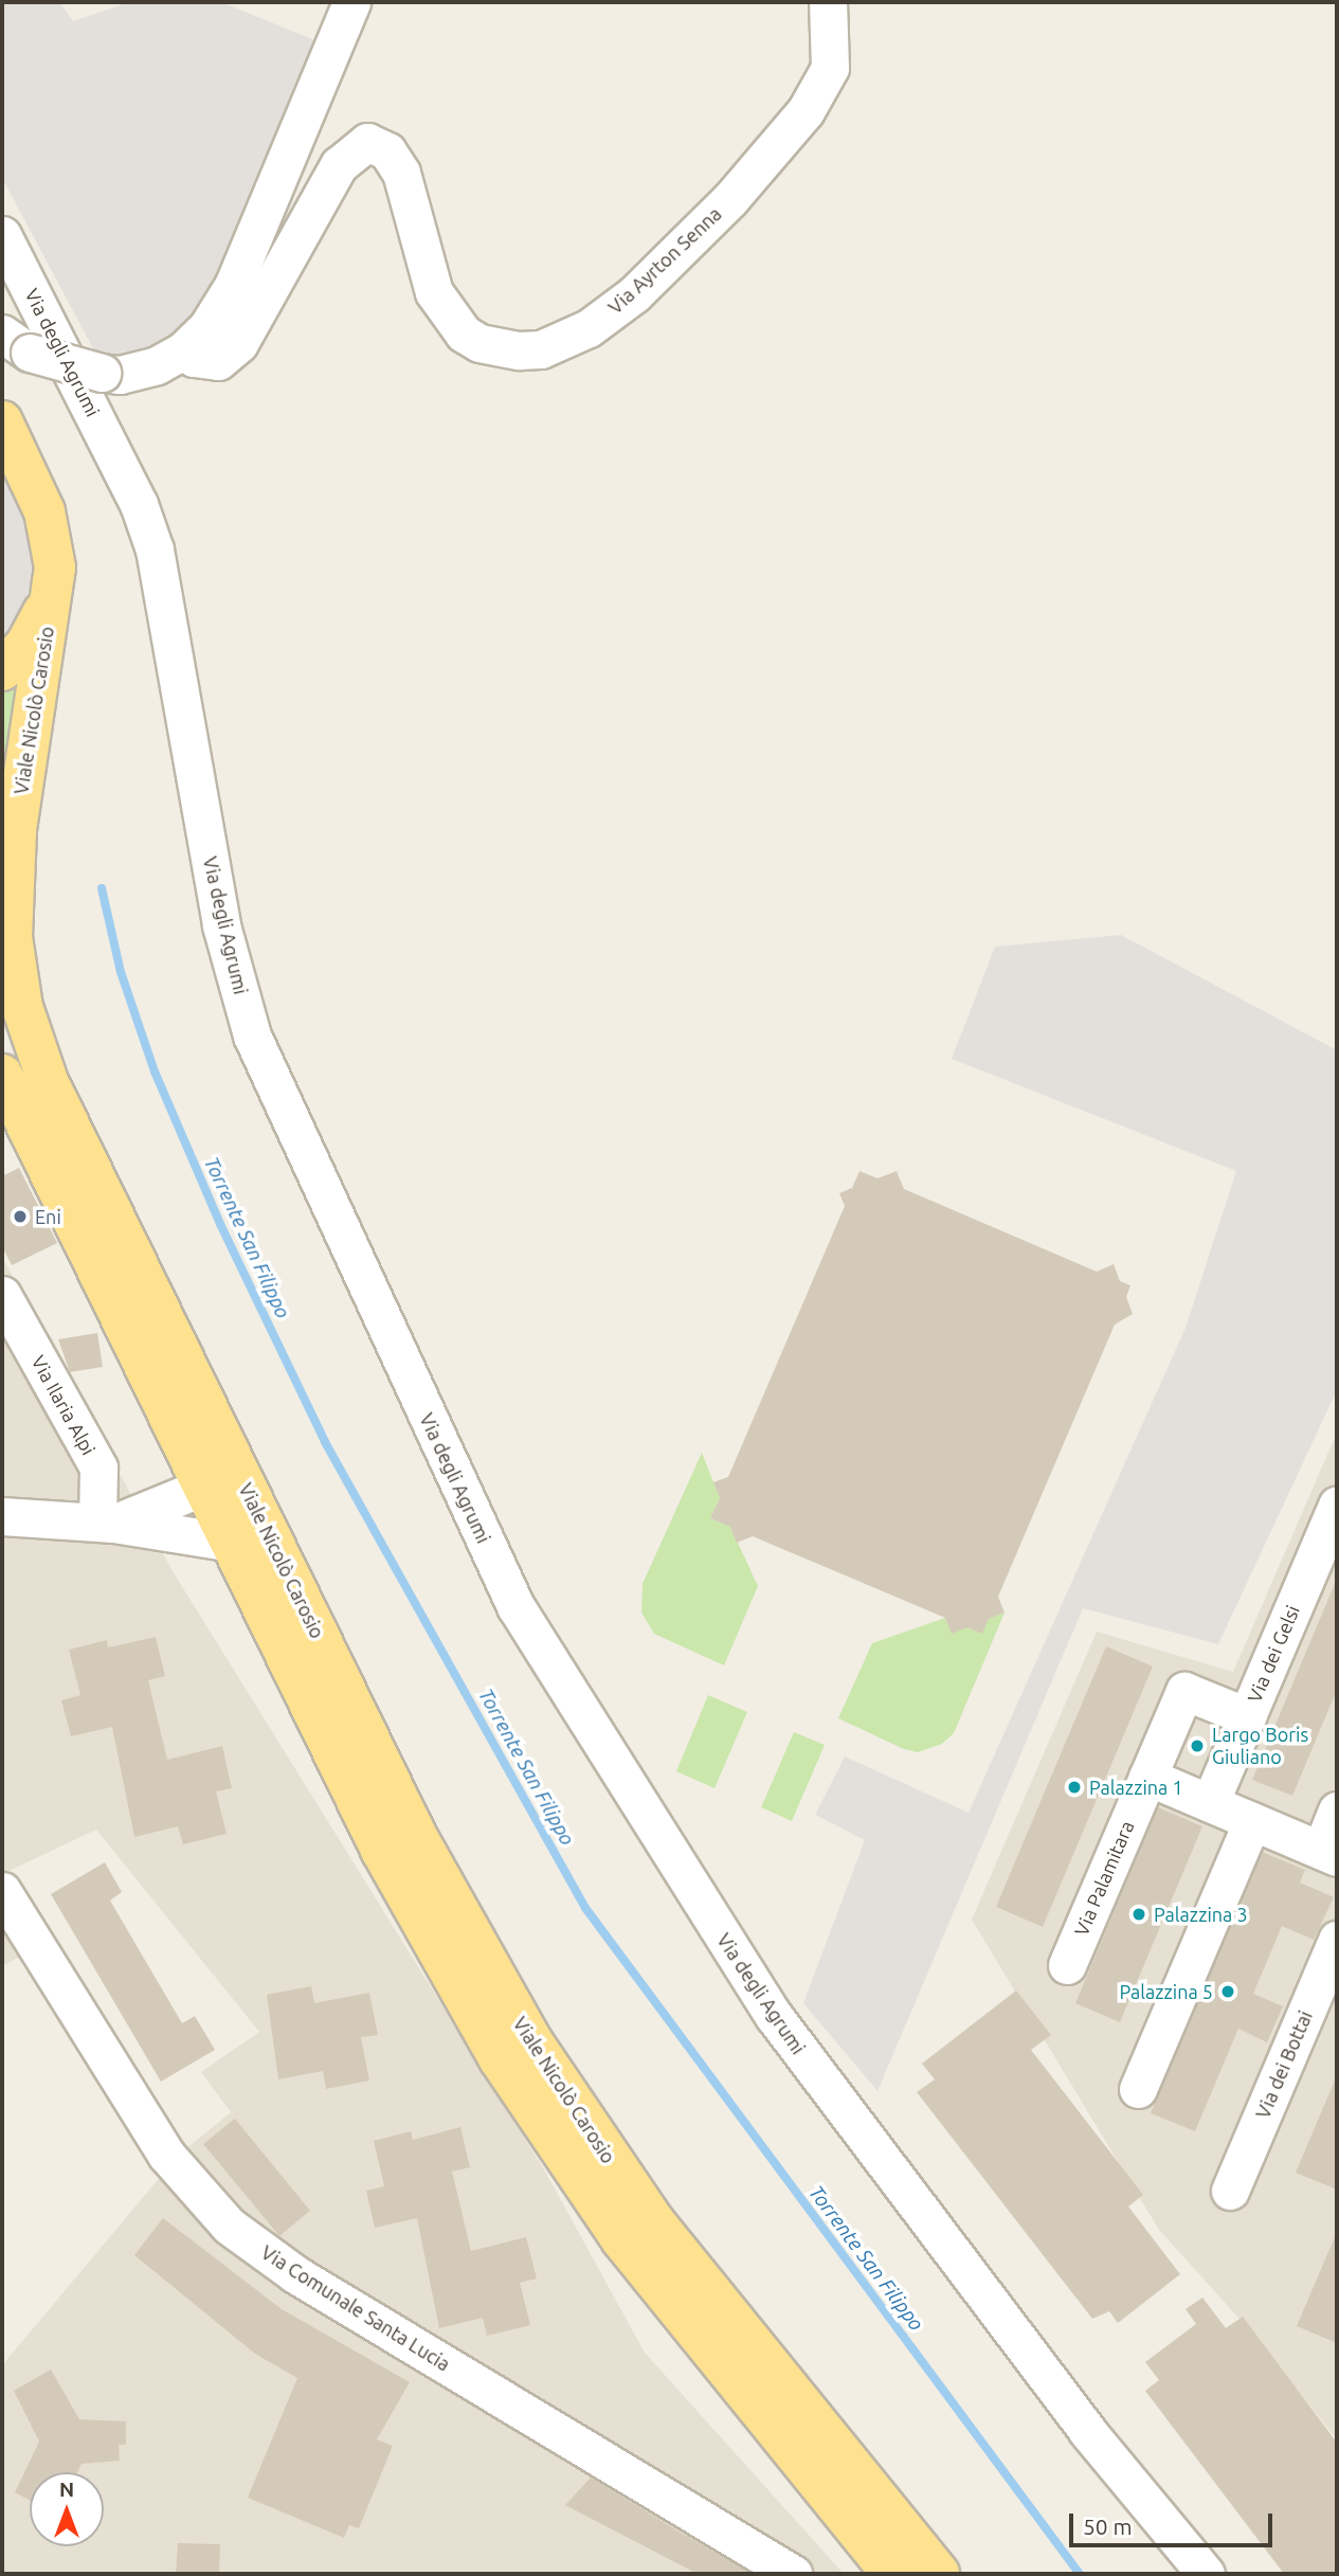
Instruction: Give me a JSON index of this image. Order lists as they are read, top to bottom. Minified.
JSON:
{"streets":{"main road":["Viale Nicolò Carosio"],"street":["Via Ayrton Senna","Via degli Agrumi","Via Ilaria Alpi","Via dei Gelsi","Via Palamitara","Via dei Bottai","Via Comunale Santa Lucia"]},"crossings":[["Via dei Gelsi","Via Palamitara"]],"water":["Torrente San Filippo"],"places":["Eni","Largo Boris Giuliano","Palazzina 1","Palazzina 3","Palazzina 5"],"scale_bar":"50 m","north":"top"}
